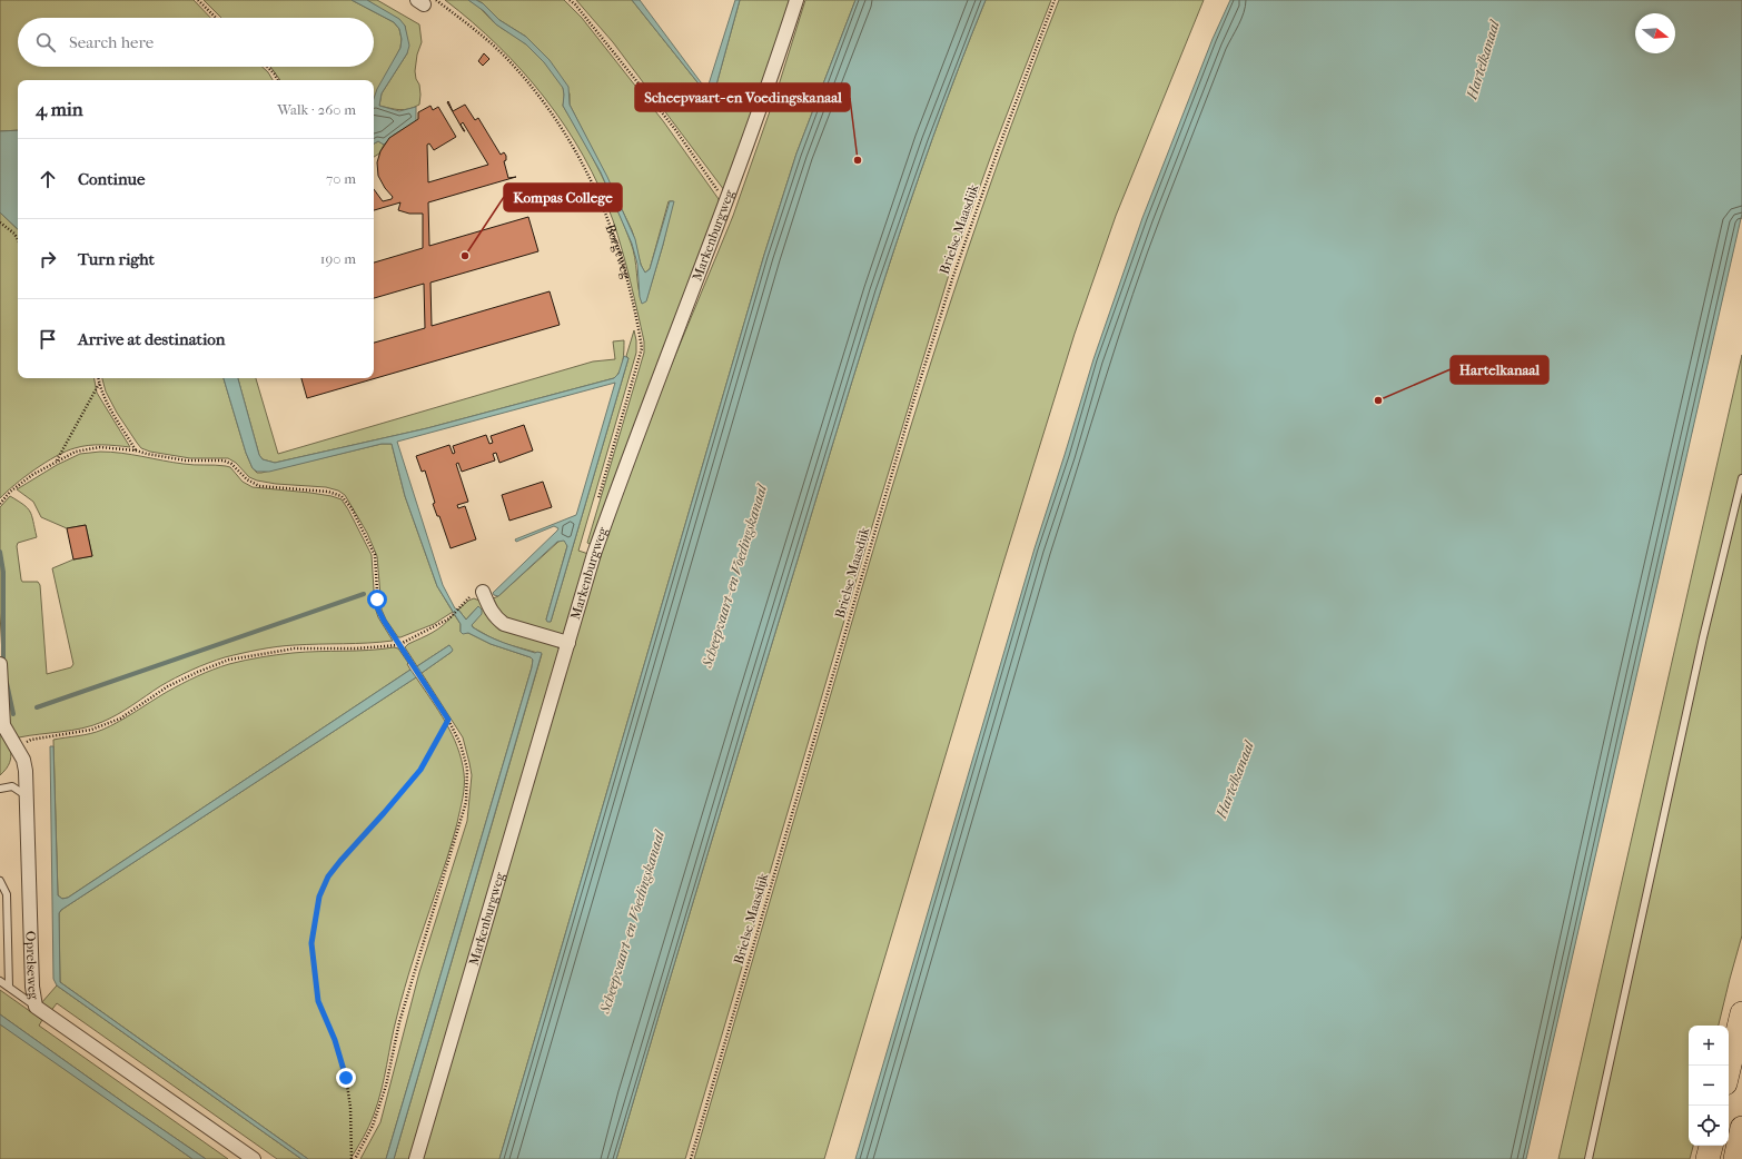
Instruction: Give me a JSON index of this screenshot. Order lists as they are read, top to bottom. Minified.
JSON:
{"streets":{"street":["Markenburgweg","Oprelseweg"],"path":["Brielse Maasdijk","Borgtweg"]},"water":["Hartelkanaal","Scheepvaart- en Voedingskanaal"],"places":["Scheepvaart- en Voedingskanaal","Kompas College","Hartelkanaal"],"north":"right","page":{"search":"Search here","heading":["4 min","Walk · 260 m"],"list":[["Continue","70 m"],["Turn right","190 m"],"Arrive at destination"],"map_buttons":["+","−"]}}
